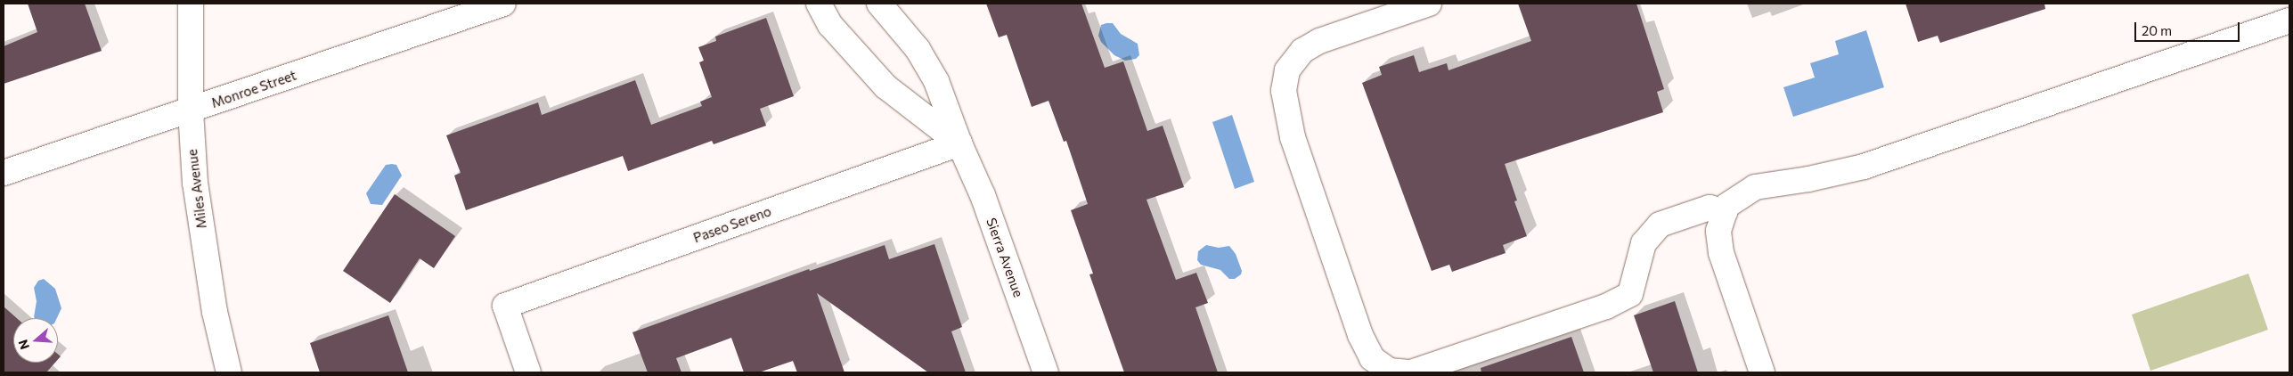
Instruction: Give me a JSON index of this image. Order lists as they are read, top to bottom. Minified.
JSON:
{"streets":{"street":["Monroe Street","Miles Avenue","Paseo Sereno","Sierra Avenue"]},"crossings":[["Monroe Street","Miles Avenue"],["Paseo Sereno","Sierra Avenue"]],"scale_bar":"20 m","north":"left"}
